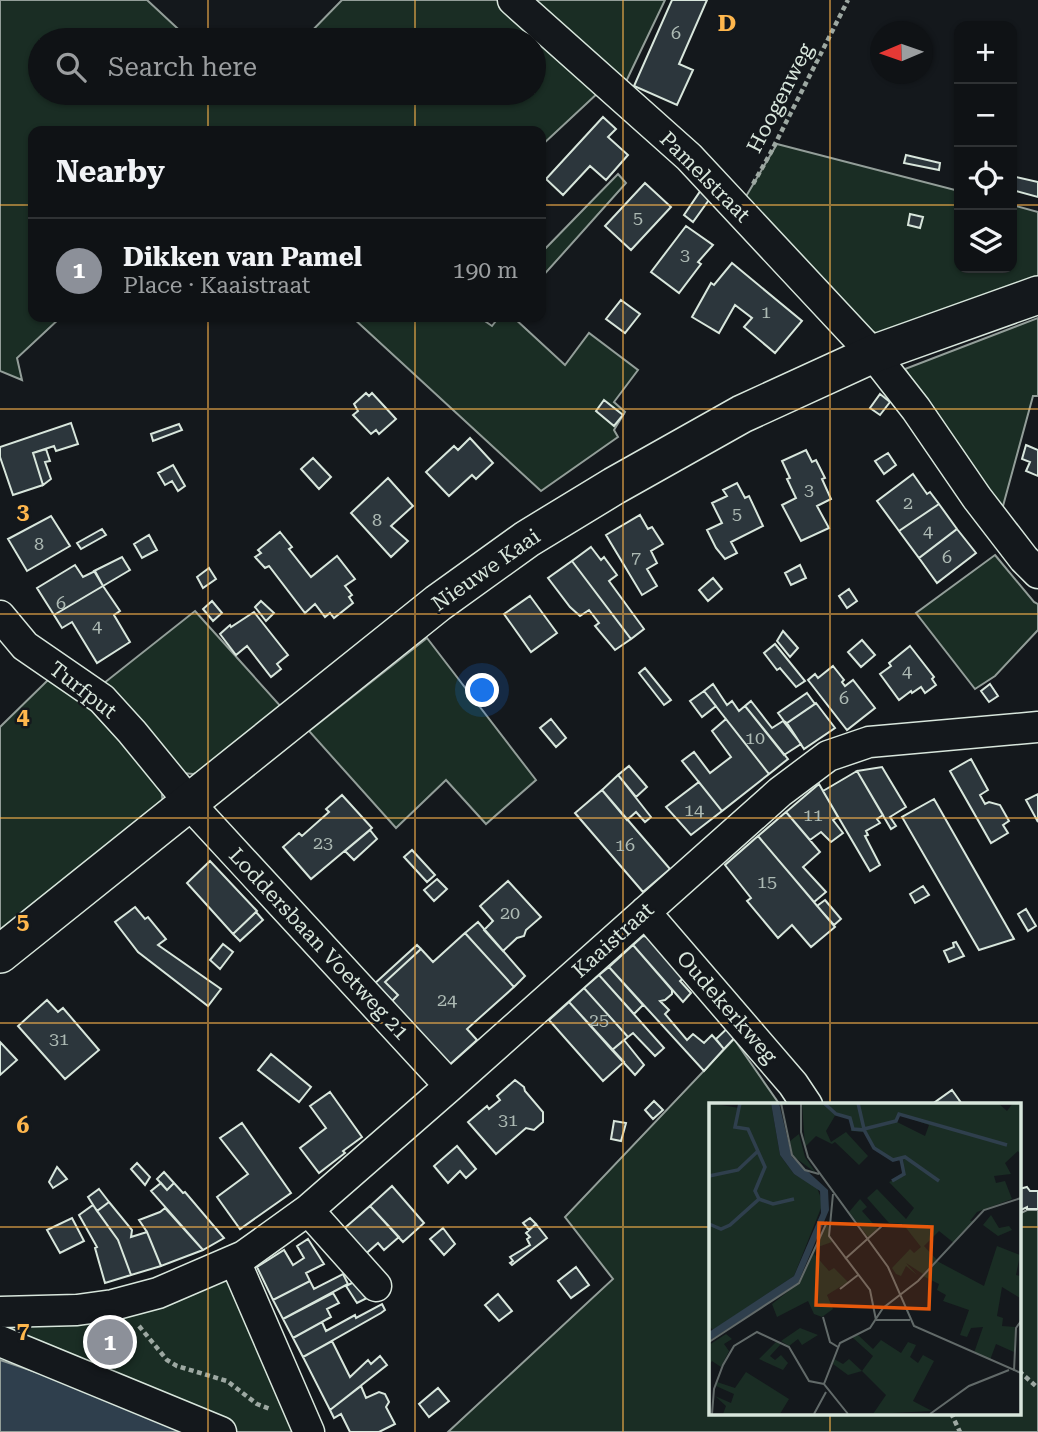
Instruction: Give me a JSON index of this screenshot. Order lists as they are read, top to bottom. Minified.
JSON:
{"streets":{"main road":["Nieuwe Kaai"],"street":["Pamelstraat","Turfput","Kaaistraat","Loddersbaan Voetweg 21","Oudekerkweg"],"path":["Hoogenweg"]},"crossings":[["Hoogenweg","Pamelstraat"],["Pamelstraat","Nieuwe Kaai"],["Nieuwe Kaai","Turfput"],["Nieuwe Kaai","Loddersbaan Voetweg 21"],["Turfput","Loddersbaan Voetweg 21"],["Kaaistraat","Loddersbaan Voetweg 21"],["Kaaistraat","Oudekerkweg"]],"house_numbers":["6","5","3","1","3","2","5","8","4","8","6","7","6","4","4","6","10","14","11","23","16","15","20","24","25","31","31"],"north":"left","page":{"map_buttons":["+","−"],"search":"Search here","heading":"Nearby","list":[{"mark":"1","name":"Dikken van Pamel","note":"Place · Kaaistraat","value":"190 m"}],"pins":"1"},"grid":{"columns":["D"],"rows":["3","4","5","6","7"]}}
